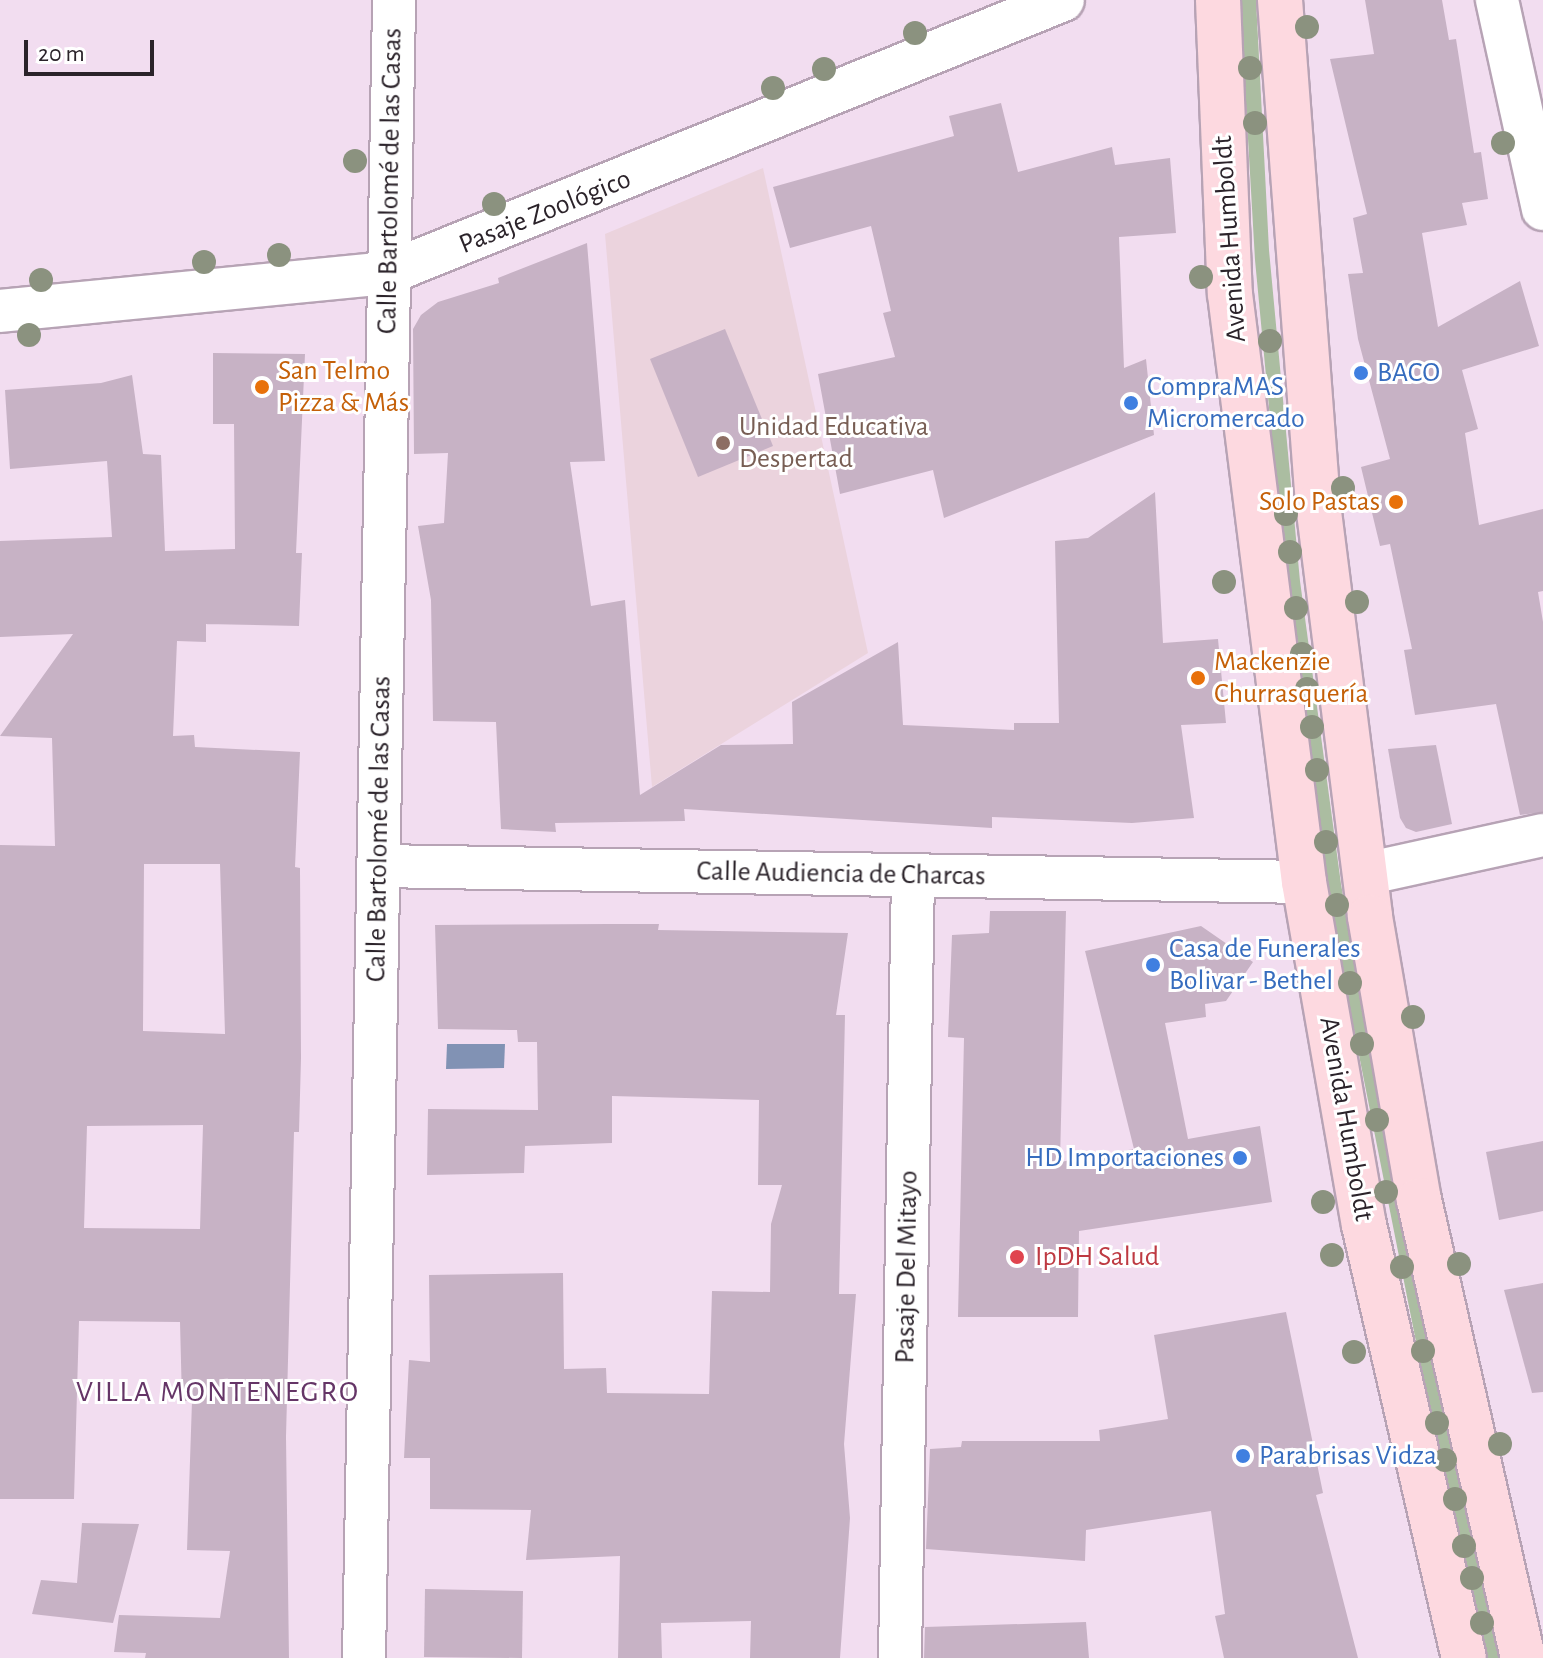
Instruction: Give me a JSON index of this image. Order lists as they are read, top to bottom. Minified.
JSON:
{"streets":{"main road":["Avenida Humboldt"],"street":["Calle Bartolomé de las Casas","Pasaje Zoológico","Calle Audiencia de Charcas","Pasaje Del Mitayo"]},"crossings":[["Calle Bartolomé de las Casas","Pasaje Zoológico"],["Calle Bartolomé de las Casas","Calle Audiencia de Charcas"],["Avenida Humboldt","Calle Audiencia de Charcas"],["Calle Audiencia de Charcas","Pasaje Del Mitayo"]],"districts":["VILLA MONTENEGRO"],"places":["BACO","San Telmo Pizza & Más","CompraMAS Micromercado","Unidad Educativa Despertad","Solo Pastas","Mackenzie Churrasquería","Casa de Funerales Bolivar - Bethel","HD Importaciones","IpDH Salud","Parabrisas Vidza"],"scale_bar":"20 m"}
